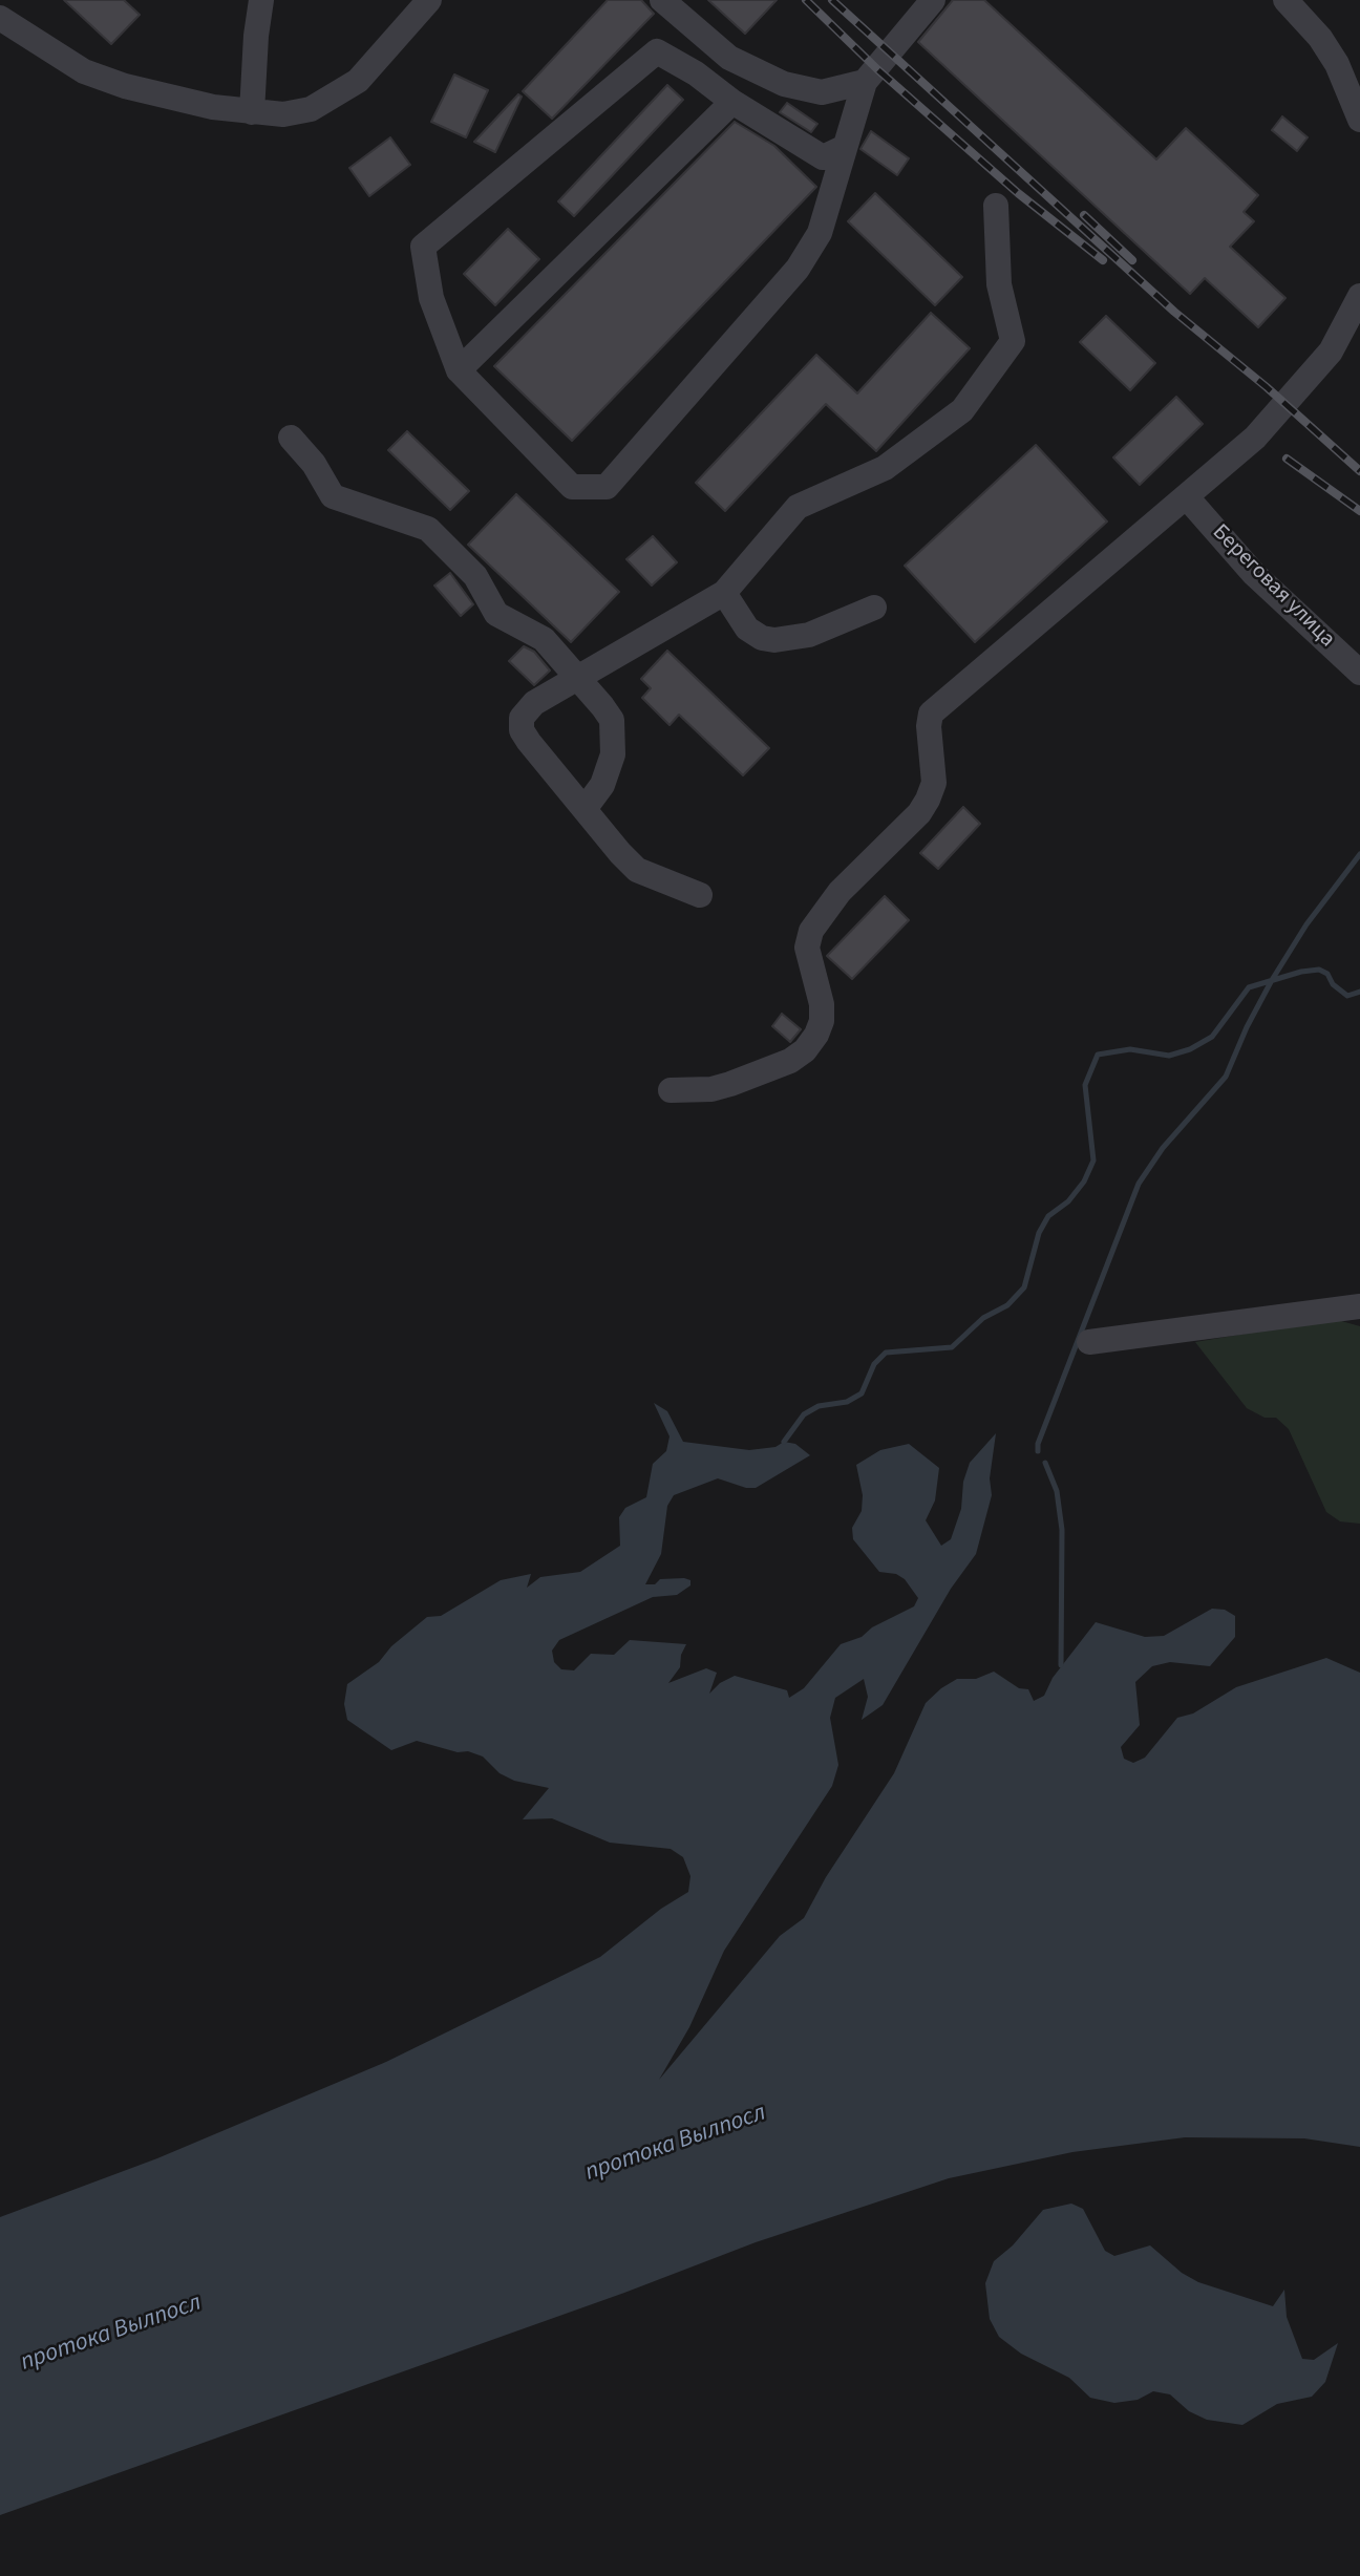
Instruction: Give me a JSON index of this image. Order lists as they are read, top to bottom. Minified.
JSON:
{"streets":{"street":["Береговая улица"]},"water":["протока Вылпосл"]}
